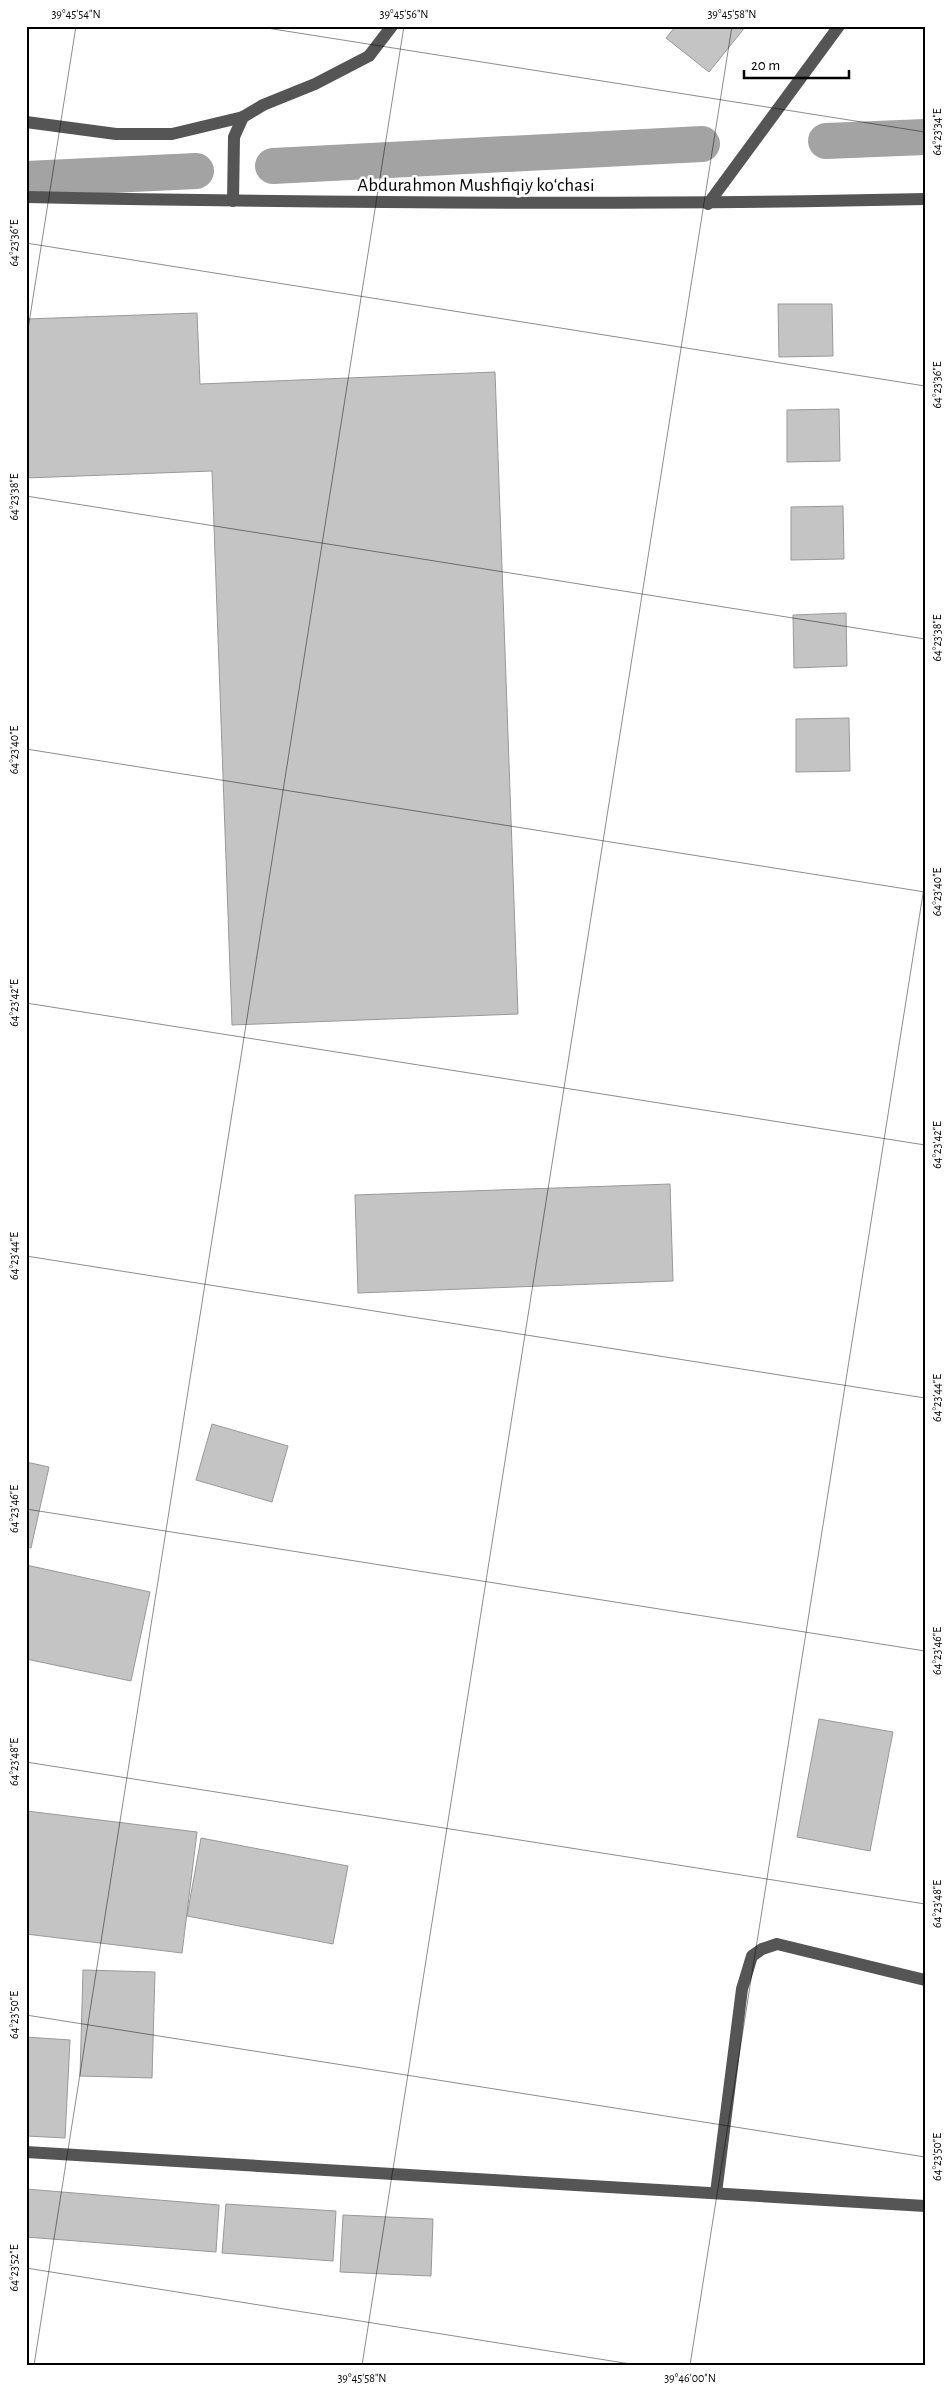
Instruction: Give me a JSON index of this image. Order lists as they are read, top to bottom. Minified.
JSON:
{"streets":{"street":["Abdurahmon Mushfiqiy koʻchasi"]},"scale_bar":"20 m","coordinates":["39°45'54\"N","39°45'56\"N","39°45'58\"N","64°23'34\"E","64°23'36\"E","64°23'38\"E","64°23'40\"E","64°23'42\"E","64°23'44\"E","64°23'46\"E","64°23'48\"E","64°23'50\"E","64°23'52\"E","39°46'00\"N"]}
